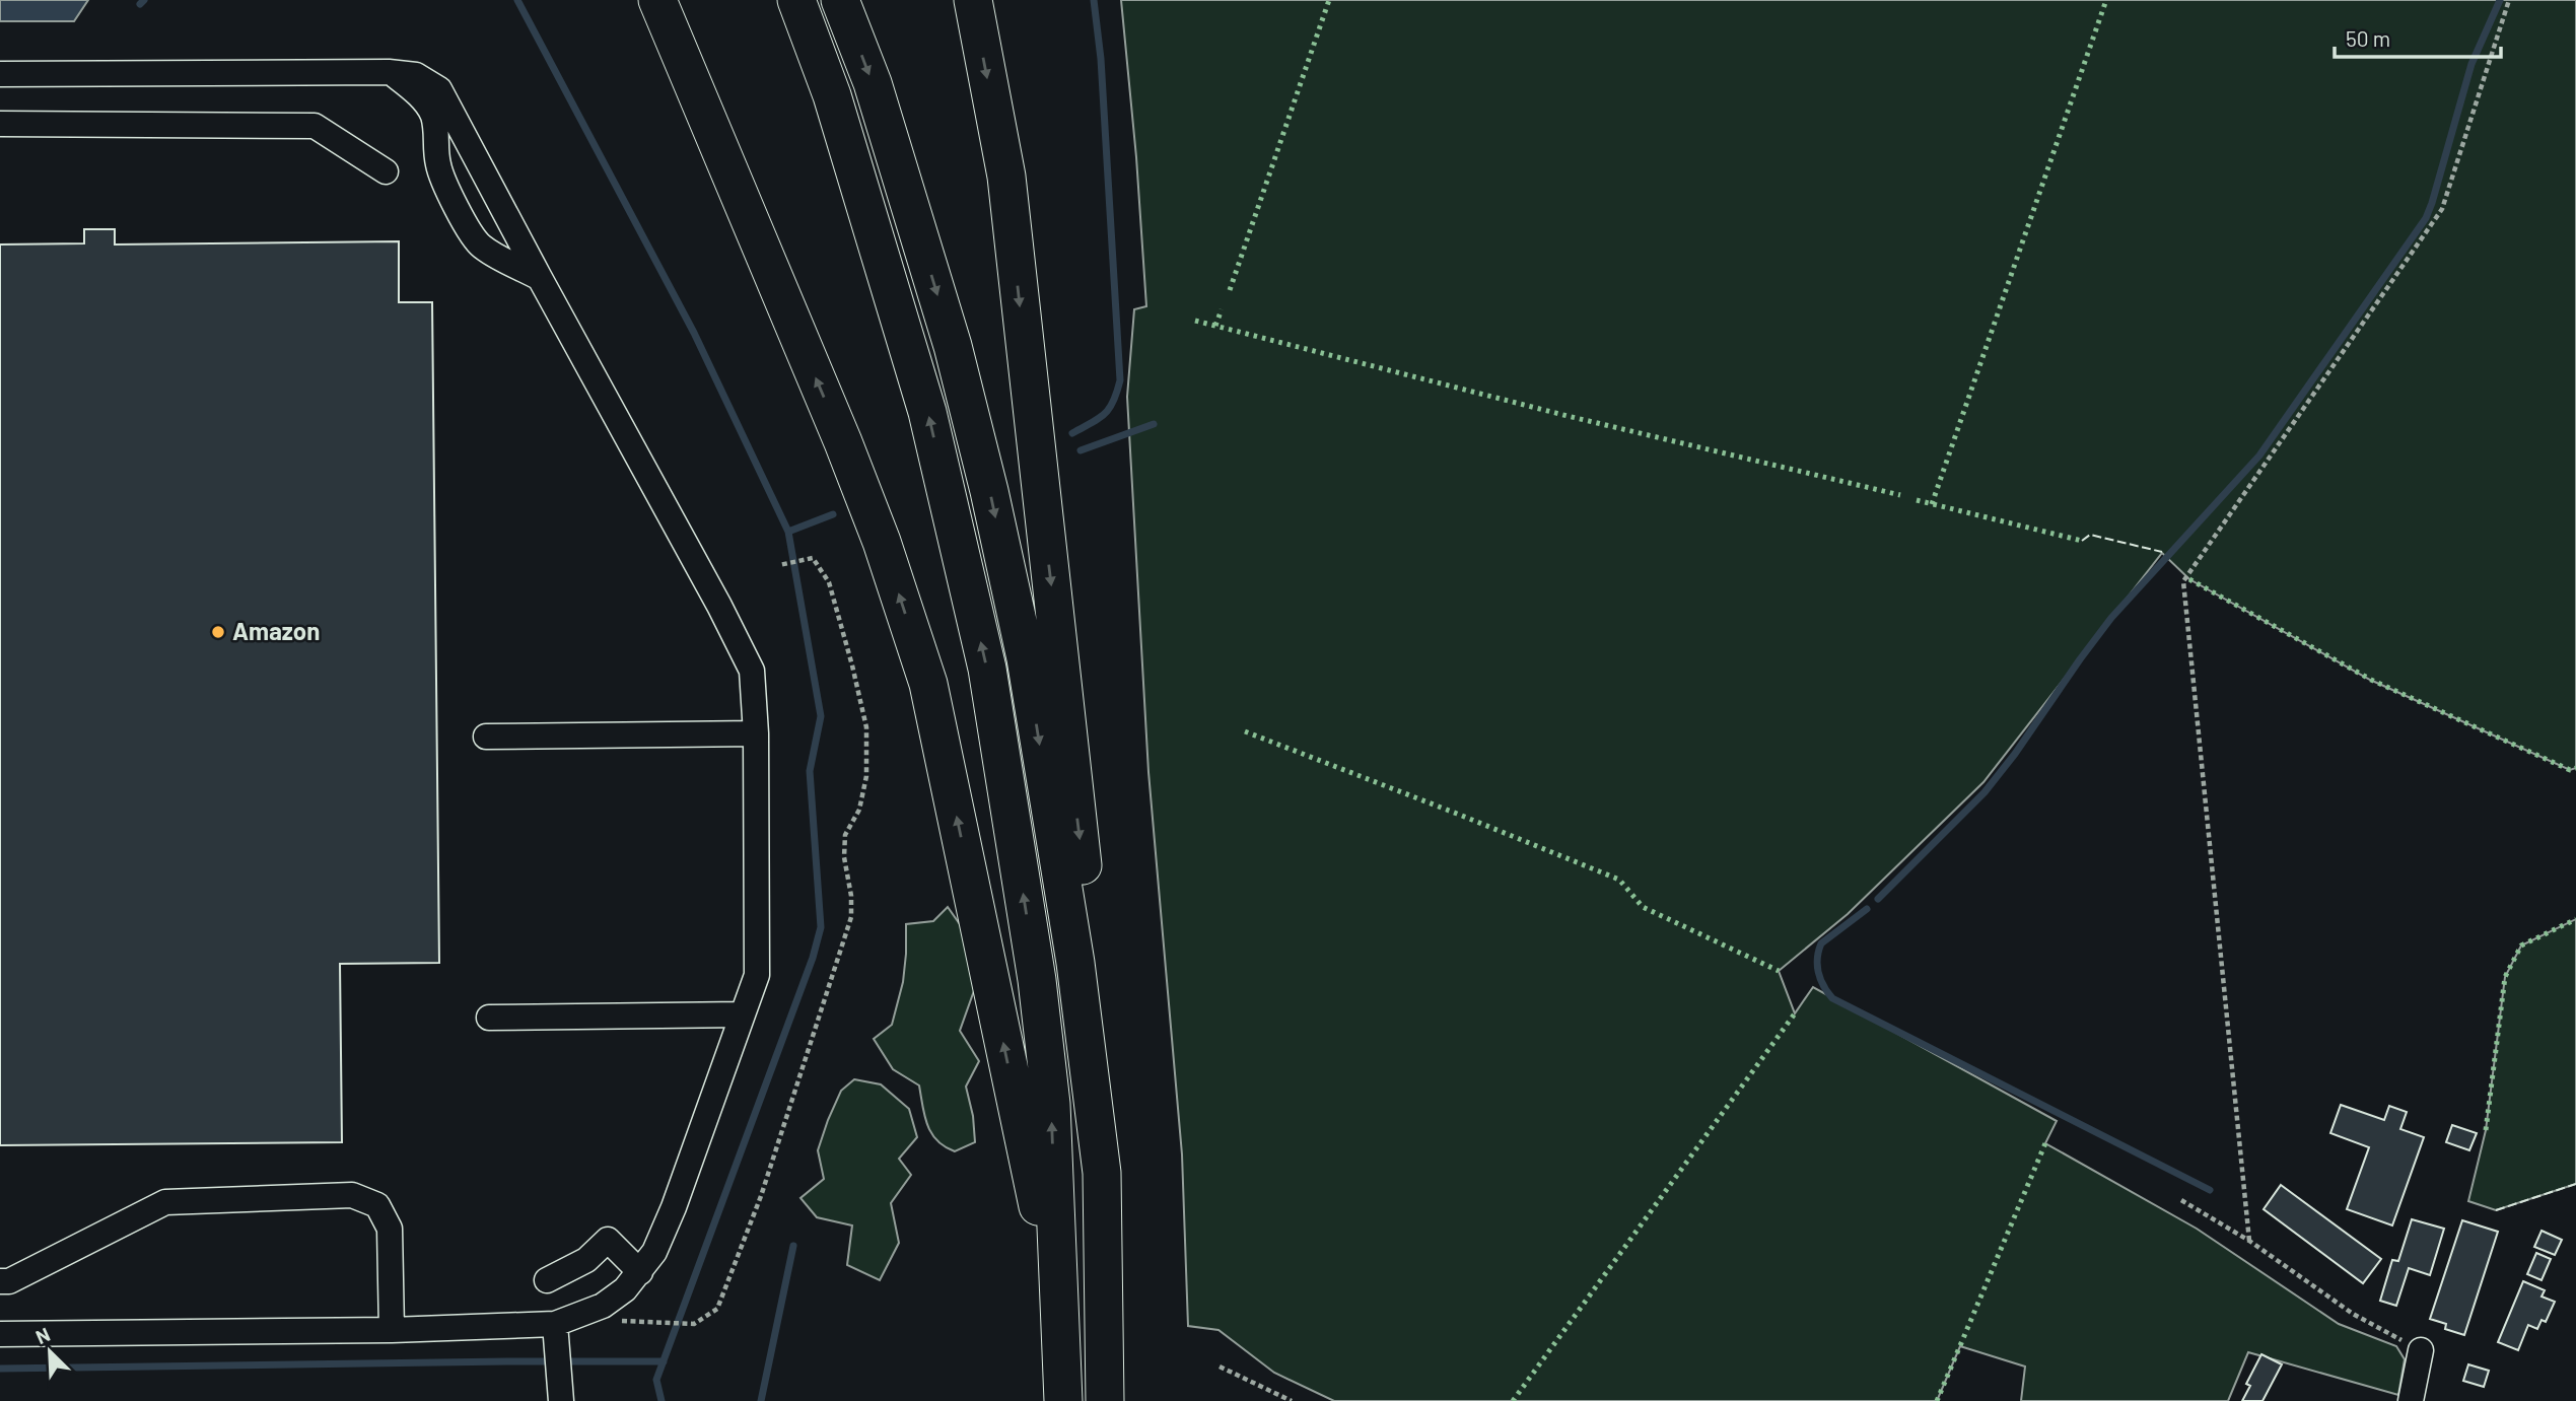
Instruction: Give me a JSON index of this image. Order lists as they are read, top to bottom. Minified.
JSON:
{"places":["Amazon"],"scale_bar":"50 m","north":"top left"}
